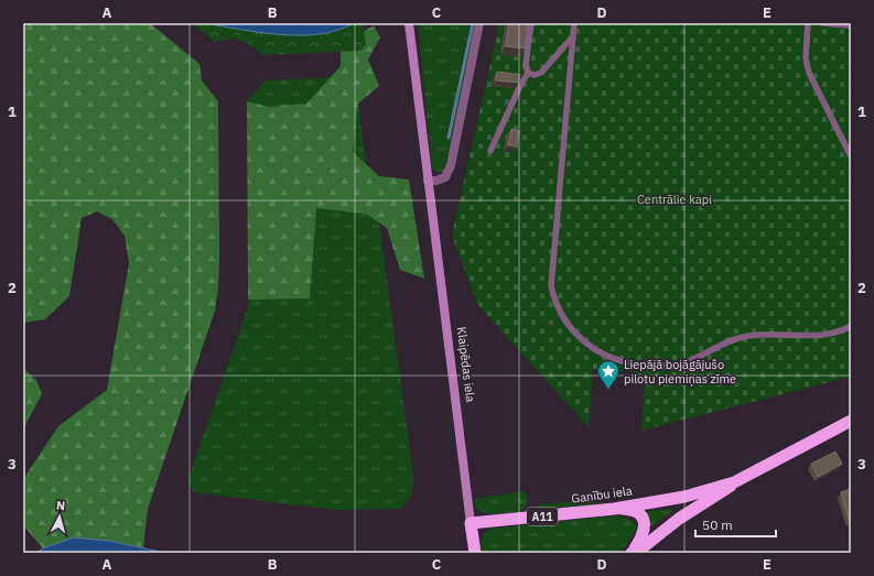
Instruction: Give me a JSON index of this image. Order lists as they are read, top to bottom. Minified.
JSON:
{"streets":{"highway":["Klaipēdas iela","Ganību iela","A11"]},"crossings":[["Klaipēdas iela","Ganību iela"]],"parks":["Centrālie kapi"],"places":{"place":["Liepājā bojāgājušo pilotu piemiņas zīme"]},"scale_bar":"50 m","north":"top","grid":{"columns":["A","B","C","D","E"],"rows":["1","2","3"]}}
